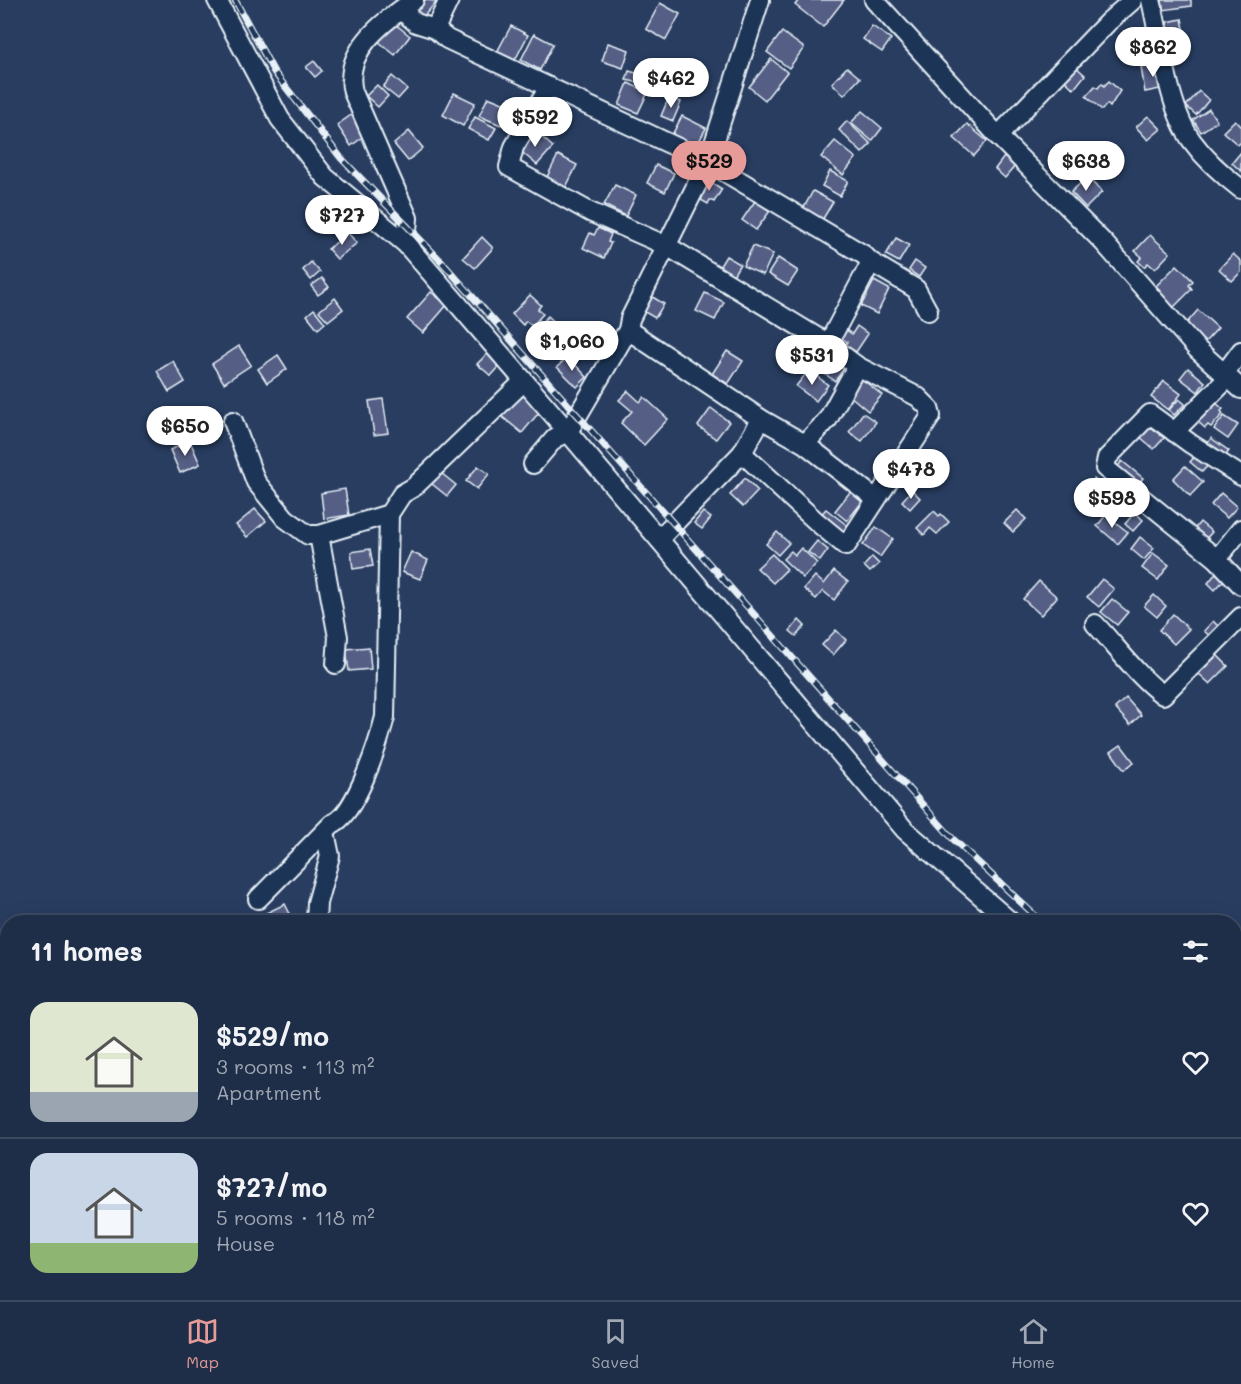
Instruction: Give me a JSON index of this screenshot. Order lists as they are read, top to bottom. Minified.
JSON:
{"page":{"price":["$862","$462","$592","$529","$638","$727","$1,060","$531","$650","$478","$598"],"heading":"11 homes","list":[{"name":"$529/mo","note":"3 rooms · 113 m² · Apartment"},{"name":"$727/mo","note":"5 rooms · 118 m² · House"}],"tabs":["Map","Saved","Home"]}}
